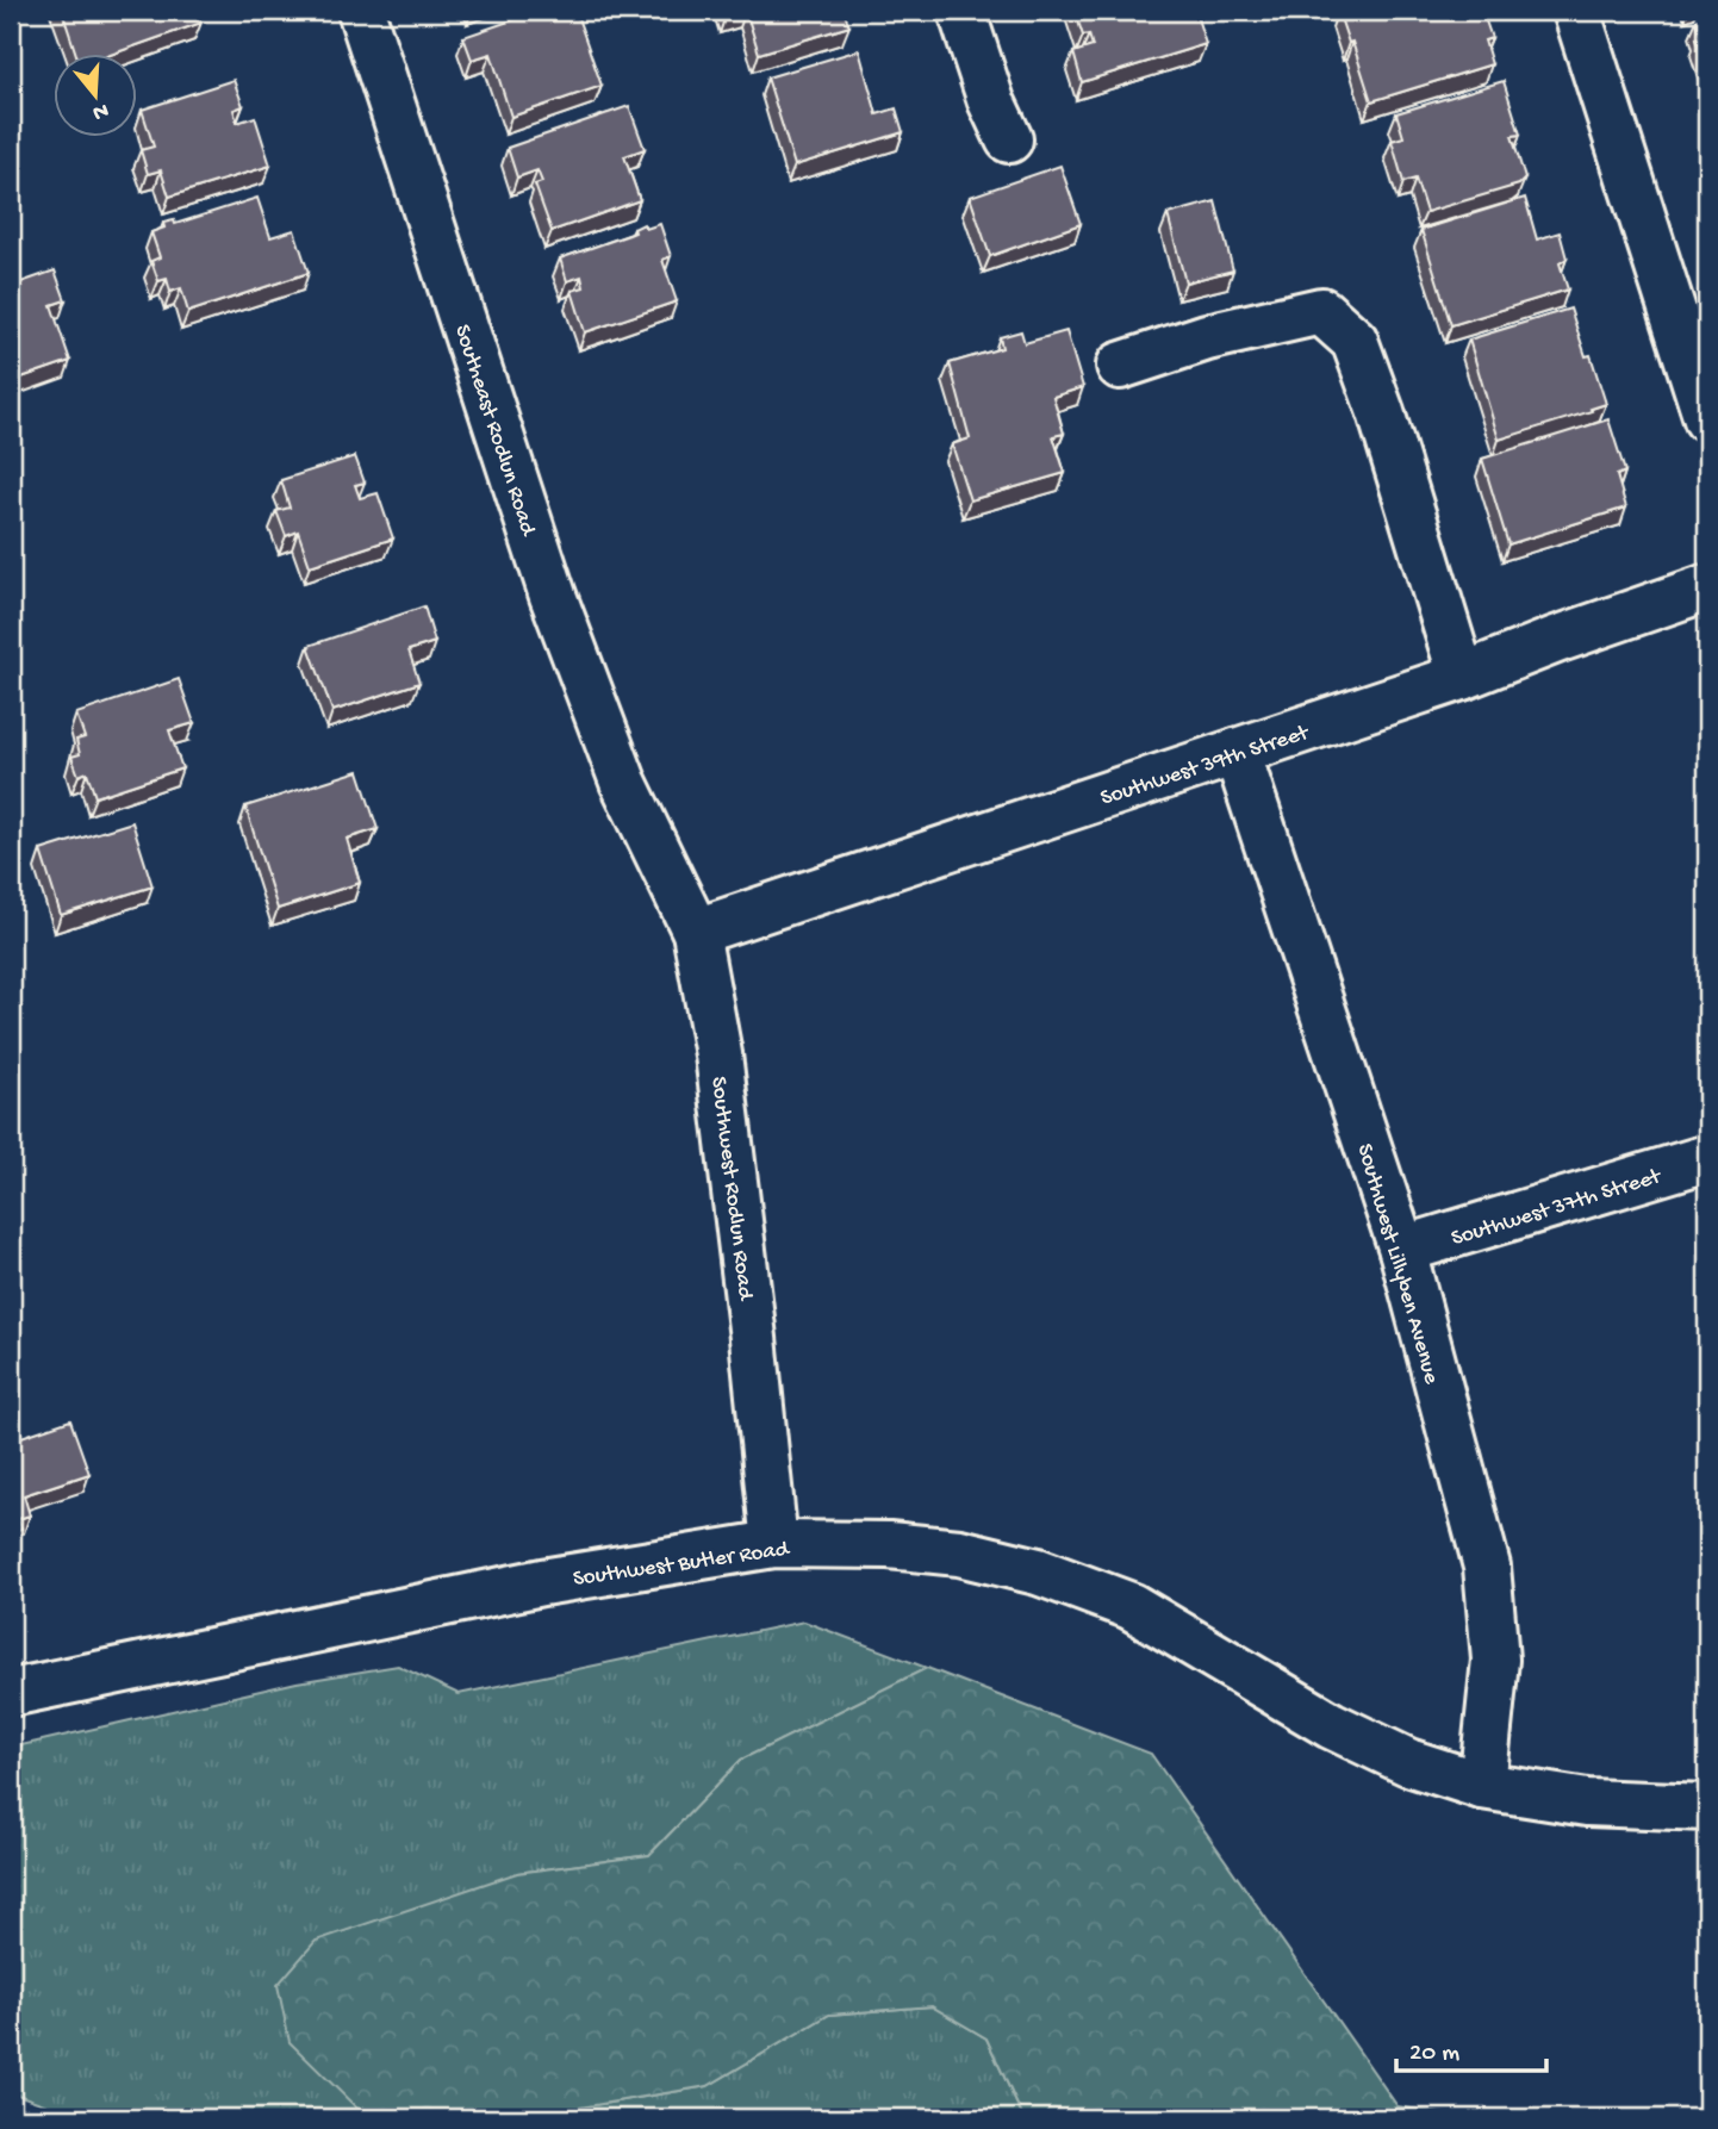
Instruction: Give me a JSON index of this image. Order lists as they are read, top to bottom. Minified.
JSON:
{"streets":{"street":["Southeast Rodlun Road","Southwest 39th Street","Southwest Rodlun Road","Southwest 37th Street","Southwest Lillyben Avenue","Southwest Butler Road"]},"crossings":[["Southeast Rodlun Road","Southwest Rodlun Road"],["Southwest 39th Street","Southwest Rodlun Road"],["Southwest 39th Street","Southwest Lillyben Avenue"],["Southwest Rodlun Road","Southwest Butler Road"],["Southwest 37th Street","Southwest Lillyben Avenue"],["Southwest Lillyben Avenue","Southwest Butler Road"]],"scale_bar":"20 m","north":"bottom"}
